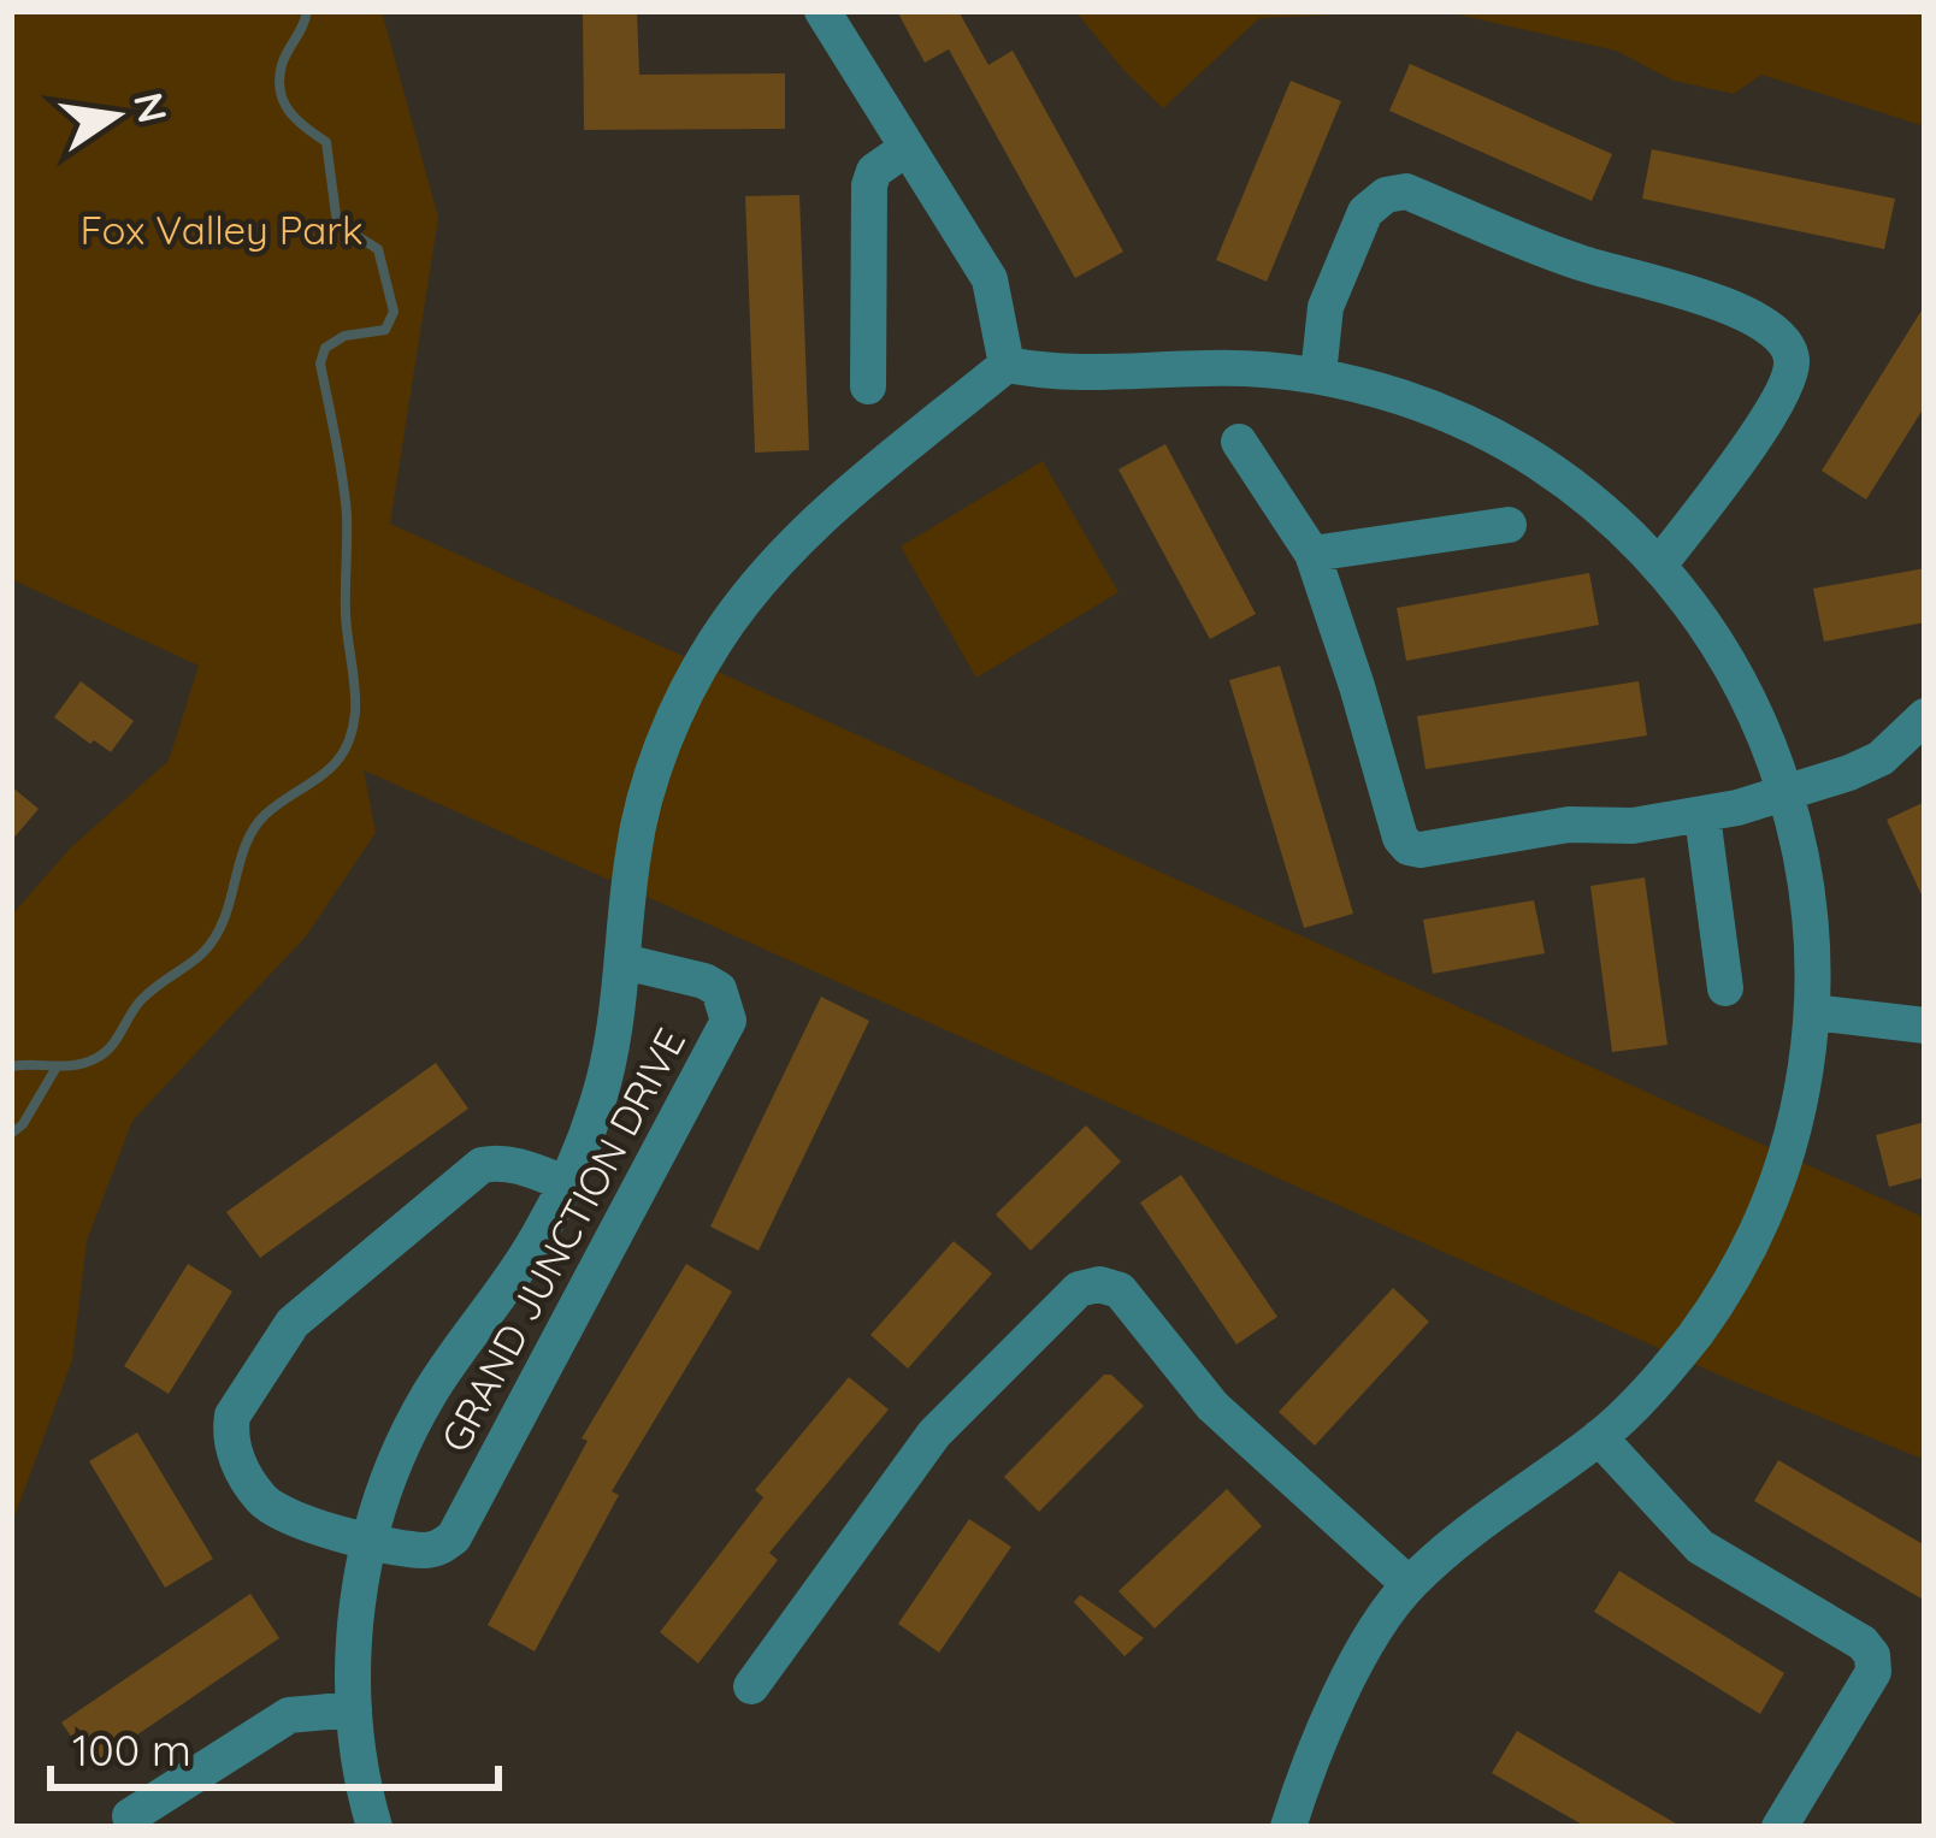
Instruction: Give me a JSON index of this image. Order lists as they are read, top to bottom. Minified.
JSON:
{"streets":{"street":["GRAND JUNCTION DRIVE"]},"parks":["Fox Valley Park"],"scale_bar":"100 m","north":"right"}
